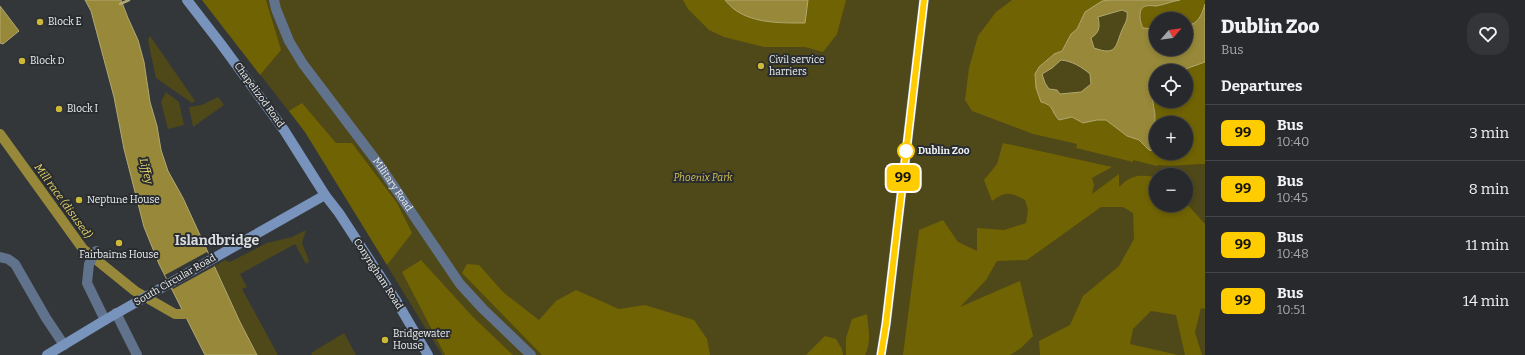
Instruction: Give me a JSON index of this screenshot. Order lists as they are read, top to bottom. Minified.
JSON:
{"streets":{"main road":["Chapelizod Road","Conyngham Road","South Circular Road"],"street":["Military Road"]},"crossings":[["Chapelizod Road","Conyngham Road"],["Chapelizod Road","South Circular Road"],["Conyngham Road","South Circular Road"]],"districts":["Islandbridge"],"water":["Liffey","Mill race (disused)"],"parks":["Phoenix Park"],"places":["Block E","Block D","Civil service harriers","Block I","Dublin Zoo","Neptune House","Fairbairns House","Bridgewater House"],"lines":["bus line 99"],"north":"top right","page":{"on_map":"99","heading":[["Dublin Zoo","Bus"],"Departures"],"map_buttons":["+","−"],"list":[{"mark":"99","name":"Bus","note":"10:40","value":"3 min"},{"mark":"99","name":"Bus","note":"10:45","value":"8 min"},{"mark":"99","name":"Bus","note":"10:48","value":"11 min"},{"mark":"99","name":"Bus","note":"10:51","value":"14 min"}]}}
